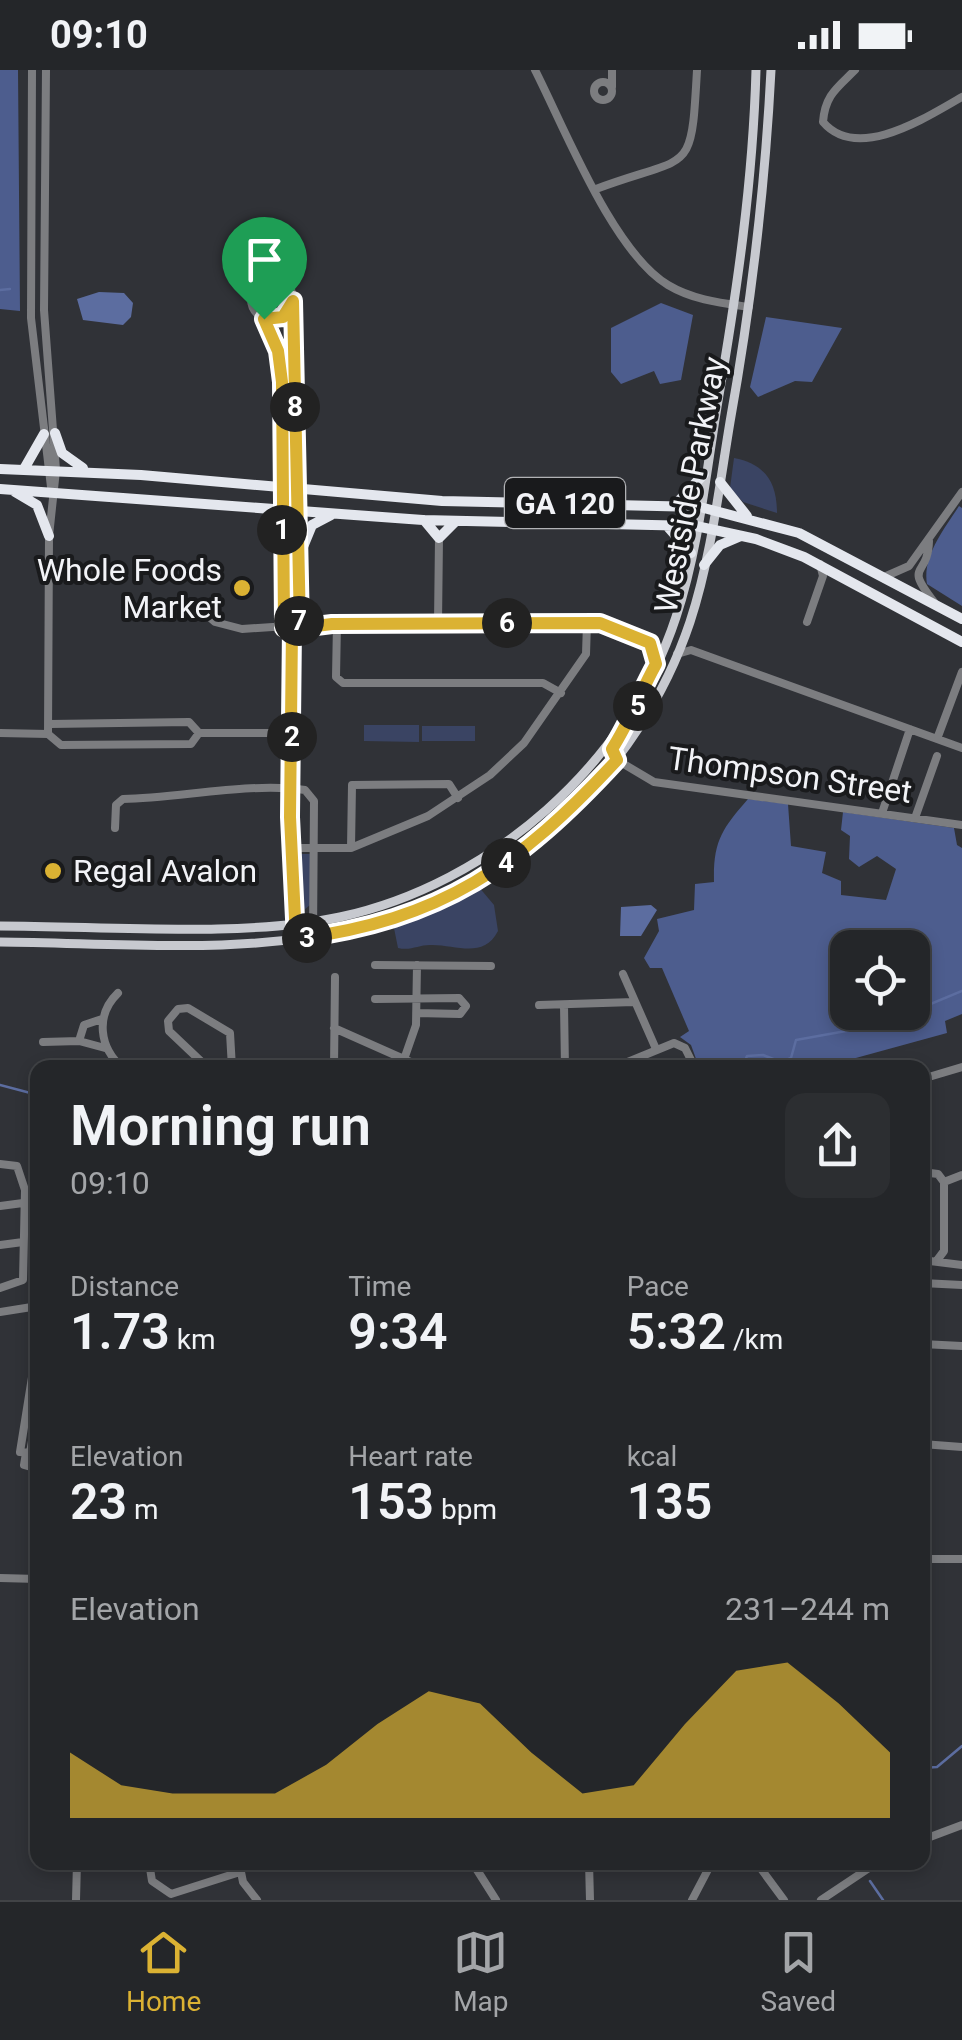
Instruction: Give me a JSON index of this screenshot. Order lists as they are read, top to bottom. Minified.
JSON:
{"streets":{"highway":["GA 120"],"main road":["Westside Parkway"],"street":["Thompson Street"]},"crossings":[["Westside Parkway","GA 120"],["Westside Parkway","Thompson Street"]],"places":["Whole Foods Market","Regal Avalon"],"page":{"status":"09:10","pins":["8","1","7","6","5","2","4","3"],"heading":["Morning run","09:10"],"stats":[["Distance","1.73 km"],["Time","9:34"],["Pace","5:32 /km"],["Elevation","23 m"],["Heart rate","153 bpm"],["kcal","135"]],"chart":["Elevation","231–244 m"],"tabs":["Home","Map","Saved"]}}
